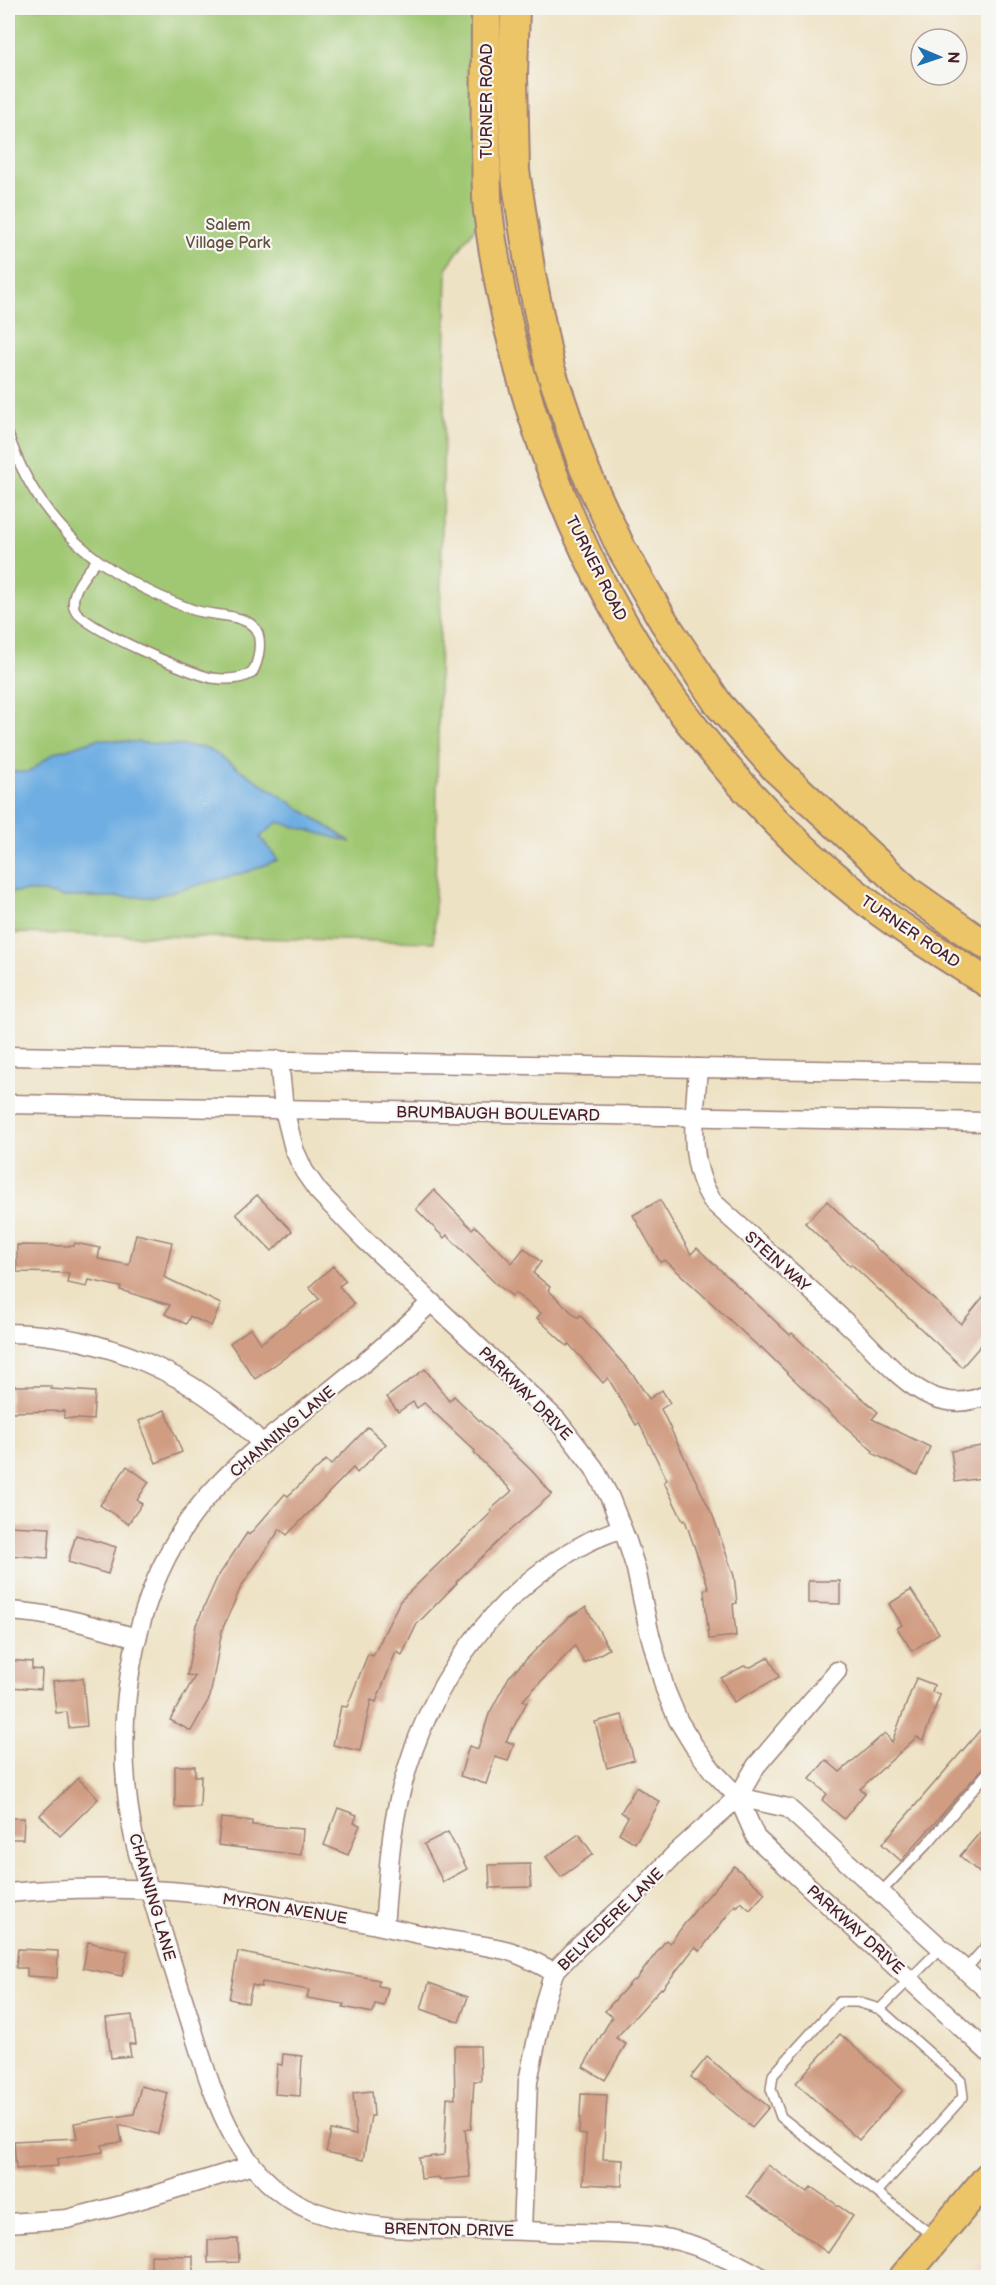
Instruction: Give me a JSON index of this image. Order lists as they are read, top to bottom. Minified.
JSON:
{"streets":{"main road":["TURNER ROAD"],"street":["BRUMBAUGH BOULEVARD","STEIN WAY","PARKWAY DRIVE","CHANNING LANE","MYRON AVENUE","BELVEDERE LANE","BRENTON DRIVE"]},"crossings":[["BRUMBAUGH BOULEVARD","STEIN WAY"],["BRUMBAUGH BOULEVARD","PARKWAY DRIVE"],["PARKWAY DRIVE","CHANNING LANE"],["PARKWAY DRIVE","BELVEDERE LANE"],["CHANNING LANE","MYRON AVENUE"],["CHANNING LANE","BRENTON DRIVE"],["MYRON AVENUE","BELVEDERE LANE"],["BELVEDERE LANE","BRENTON DRIVE"]],"parks":["Salem Village Park"],"north":"right"}
